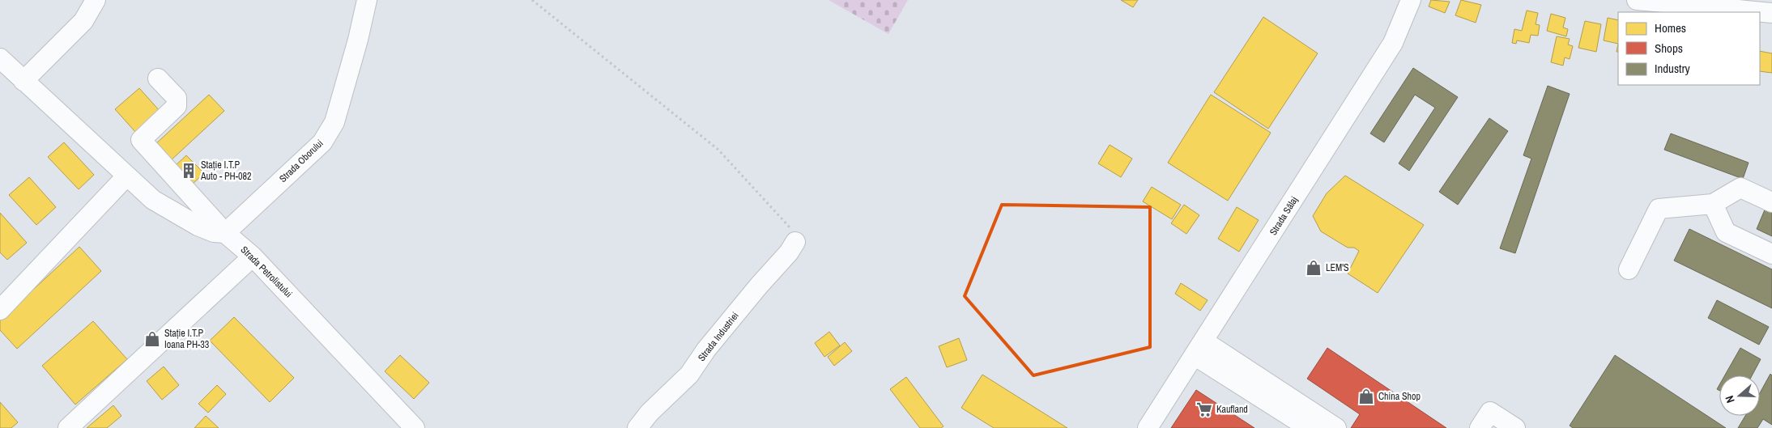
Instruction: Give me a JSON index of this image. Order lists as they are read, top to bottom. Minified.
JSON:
{"streets":{"street":["Strada Oborului","Strada Sălaj","Strada Petrolistului","Strada Industriei"]},"crossings":[["Strada Oborului","Strada Petrolistului"]],"places":{"building":["Stație I.T.P Auto - PH-082"],"shop":["LEM'S","Stație I.T.P Ioana PH-33","China Shop"],"supermarket":["Kaufland"]},"legend":["Homes","Shops","Industry"],"north":"left"}
